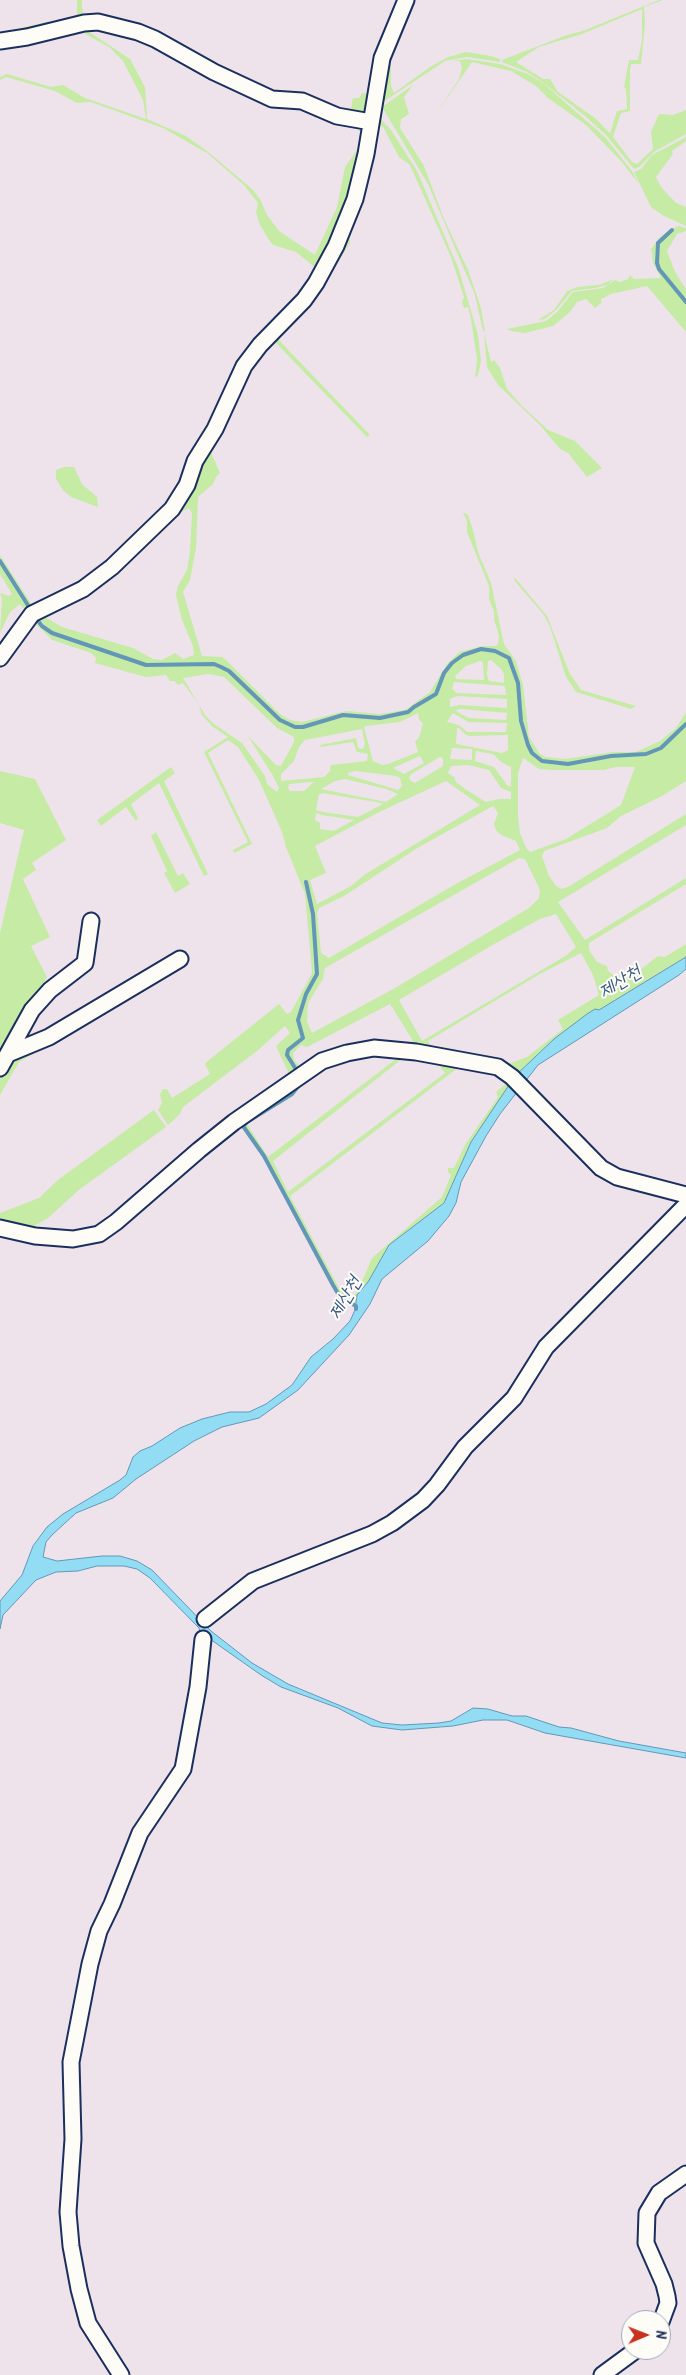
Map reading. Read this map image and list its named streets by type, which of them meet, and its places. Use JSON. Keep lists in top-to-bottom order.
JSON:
{
  "water": ["제산천"],
  "north": "right"
}
